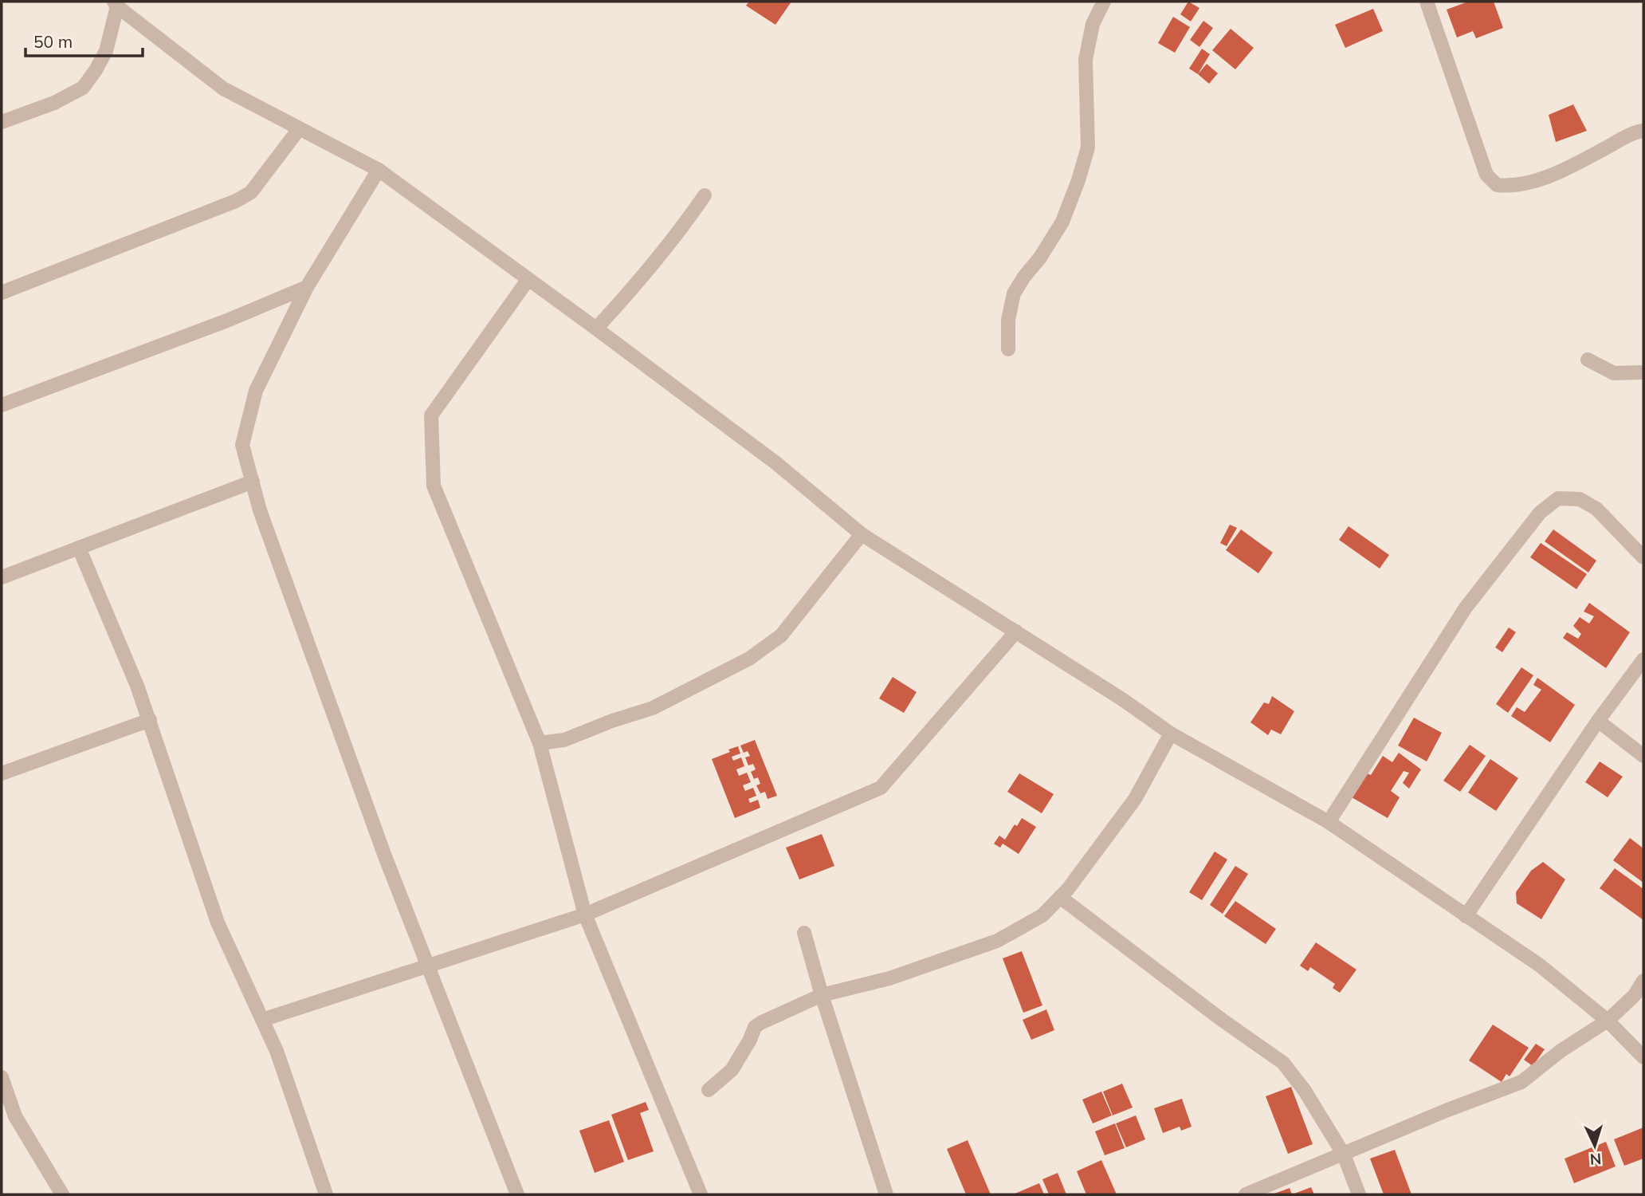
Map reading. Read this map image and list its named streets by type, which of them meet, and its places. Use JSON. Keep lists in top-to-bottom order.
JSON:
{
  "scale_bar": "50 m",
  "north": "bottom"
}
